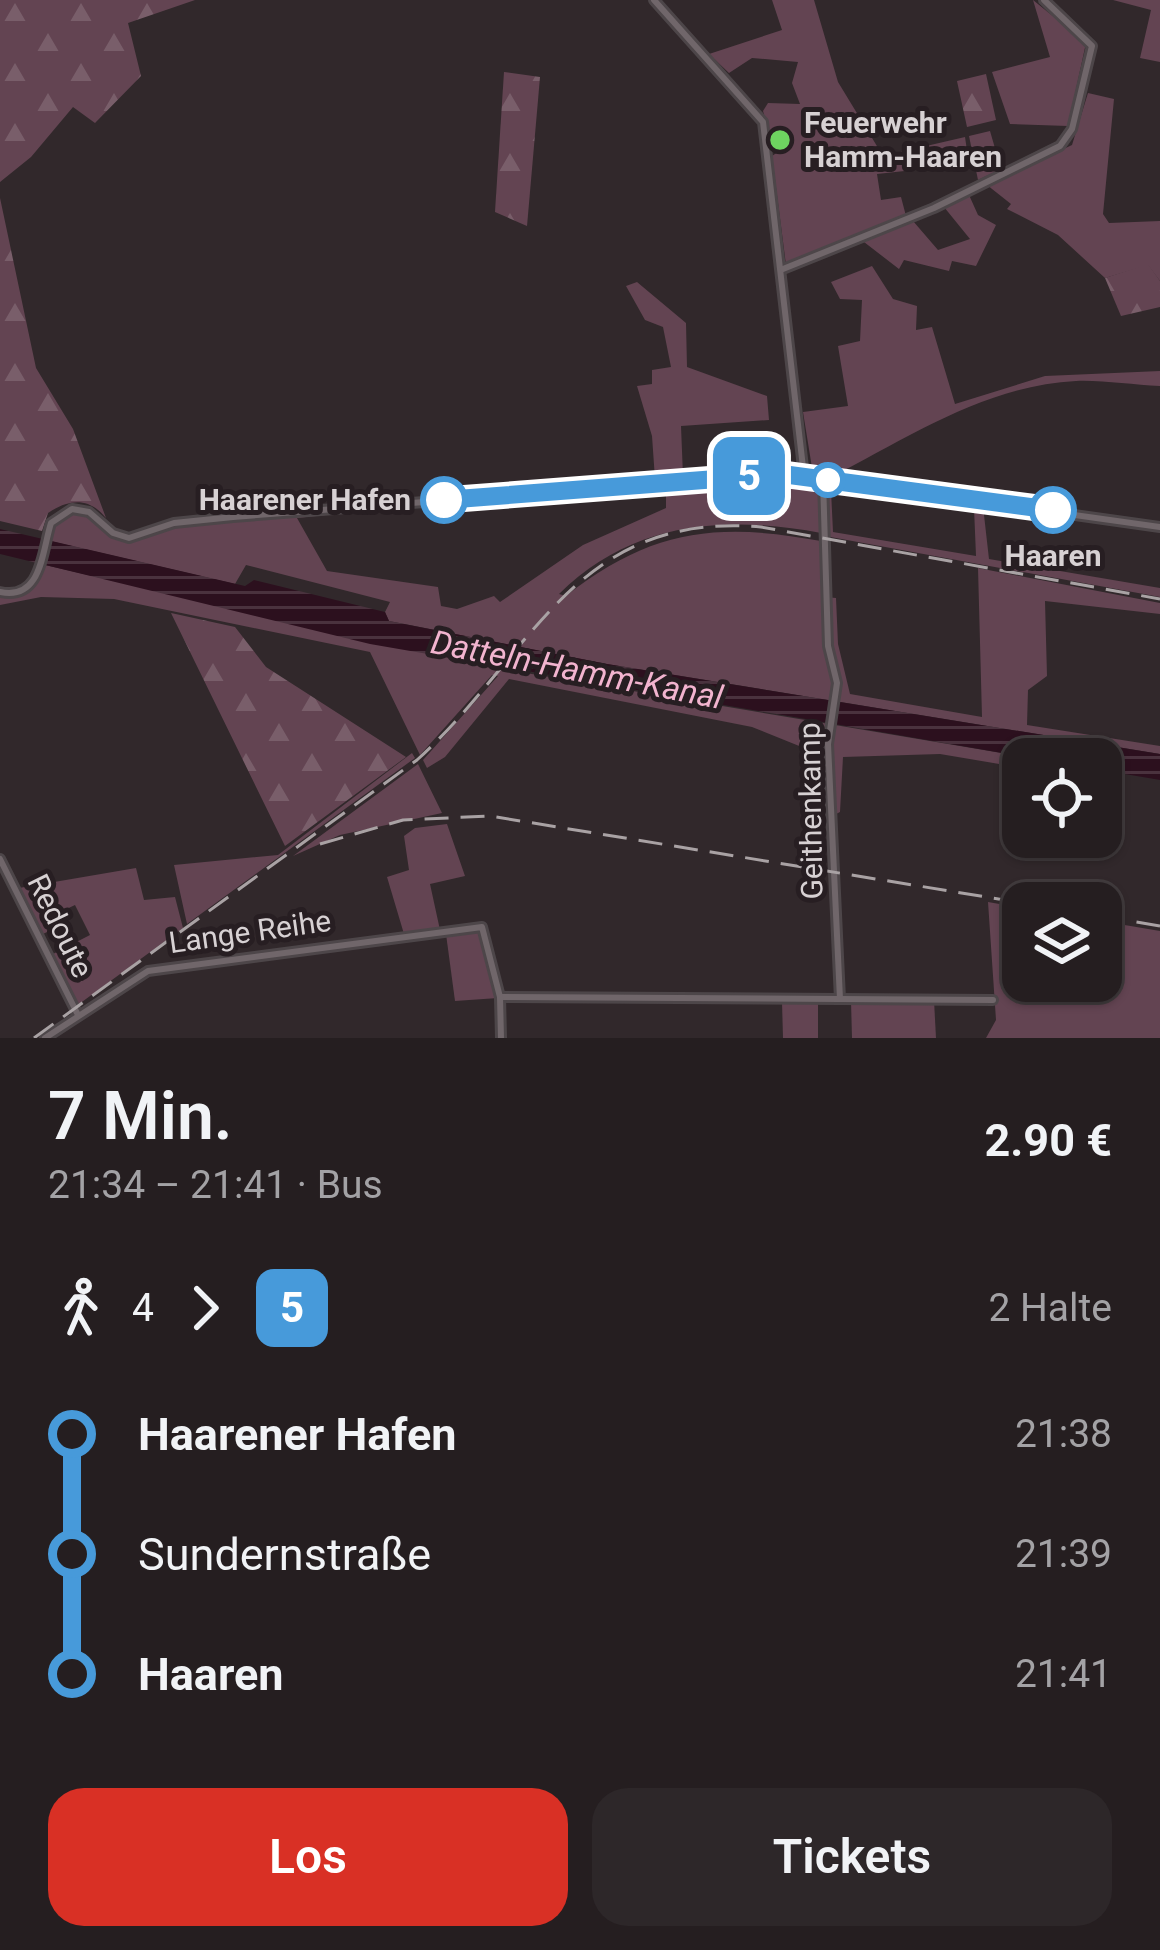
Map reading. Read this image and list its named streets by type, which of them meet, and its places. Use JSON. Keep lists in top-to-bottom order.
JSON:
{
  "streets": {
    "street": ["Geithenkamp", "Redoute", "Lange Reihe"]
  },
  "crossings": [
    ["Redoute", "Lange Reihe"]
  ],
  "water": ["Datteln-Hamm-Kanal"],
  "places": ["Feuerwehr Hamm-Haaren", "Haarener Hafen", "Haaren"],
  "lines": ["bus line 5"],
  "page": {
    "on_map": "5",
    "heading": ["7 Min.", "21:34 – 21:41 · Bus", "2.90 €"],
    "legs": ["4", "5", "2 Halte"],
    "list": [
      {
        "name": "Haarener Hafen",
        "value": "21:38"
      },
      {
        "name": "Sundernstraße",
        "value": "21:39"
      },
      {
        "name": "Haaren",
        "value": "21:41"
      }
    ],
    "buttons": ["Los", "Tickets"]
  }
}
